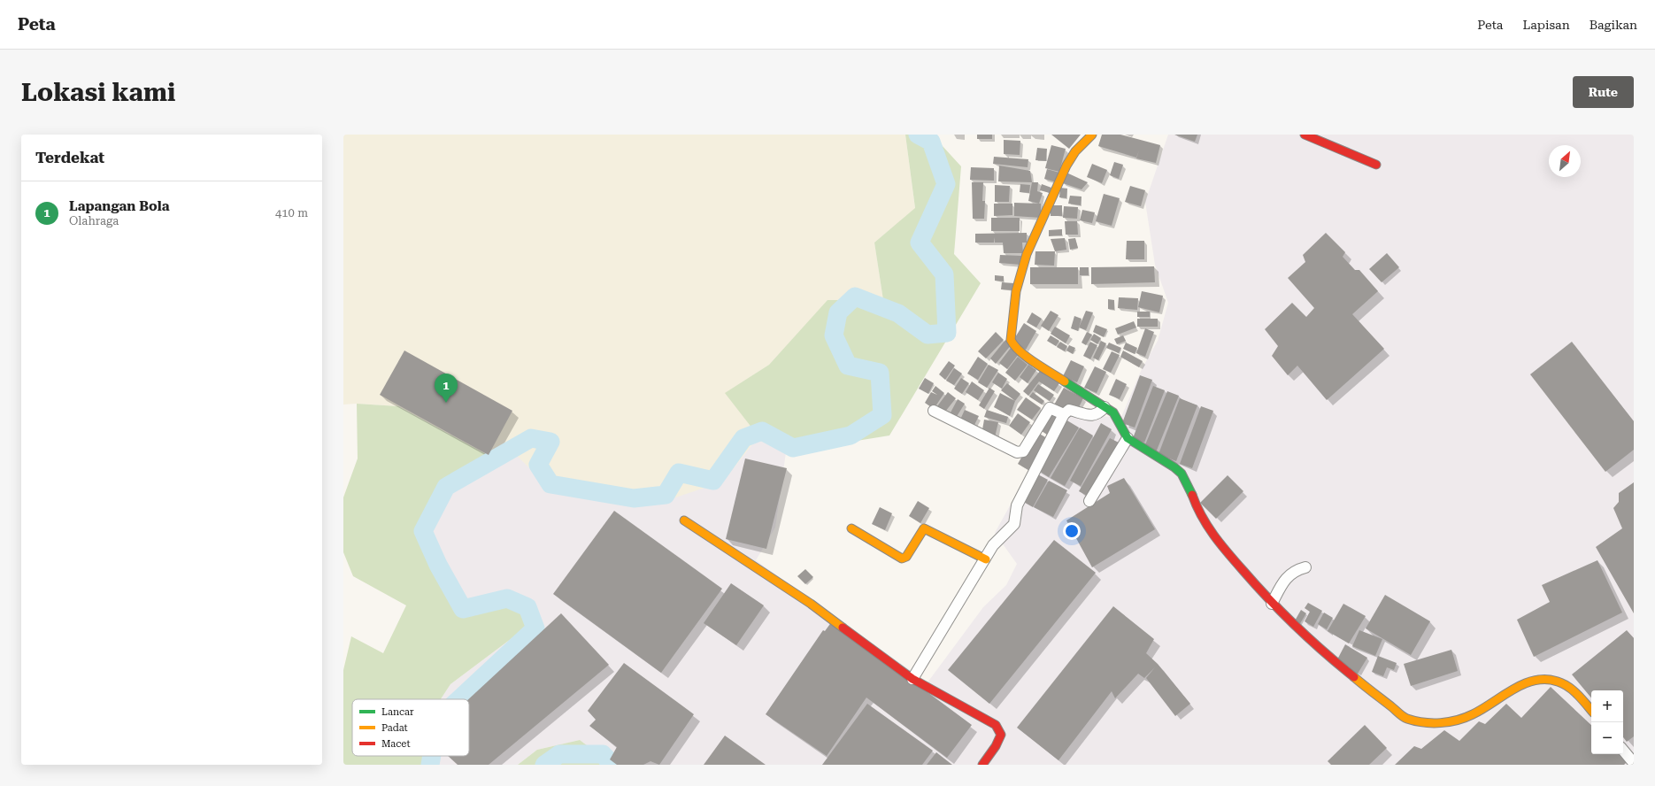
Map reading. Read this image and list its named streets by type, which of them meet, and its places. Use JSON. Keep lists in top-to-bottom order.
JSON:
{
  "legend": ["Lancar", "Padat", "Macet"],
  "north": "top right",
  "page": {
    "header": "Peta",
    "nav": ["Peta", "Lapisan", "Bagikan"],
    "buttons": "Rute",
    "title": "Lokasi kami",
    "heading": "Terdekat",
    "list": [
      {
        "mark": "1",
        "name": "Lapangan Bola",
        "note": "Olahraga",
        "value": "410 m"
      }
    ],
    "pins": "1",
    "map_buttons": ["+", "−"]
  }
}
